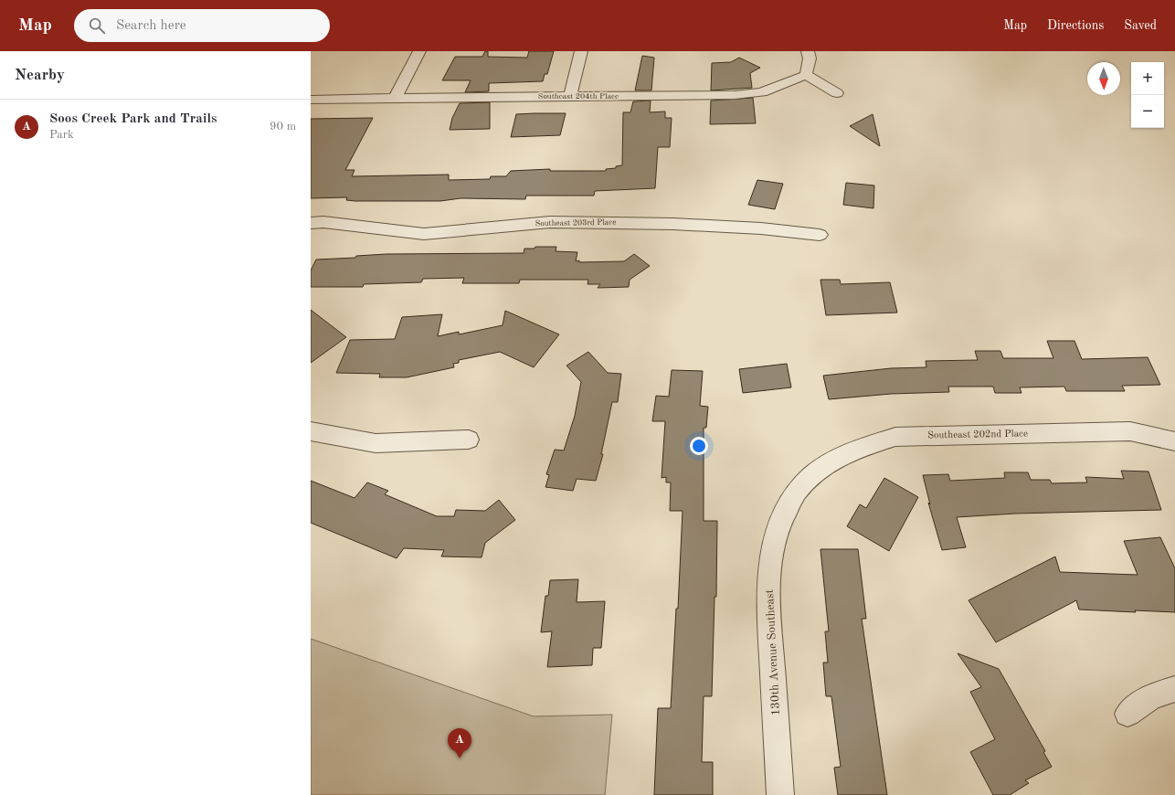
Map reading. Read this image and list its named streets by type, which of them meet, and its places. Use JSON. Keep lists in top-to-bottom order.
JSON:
{
  "streets": {
    "street": [
      "Southeast 204th Place",
      "Southeast 203rd Place",
      "Southeast 202nd Place",
      "130th Avenue Southeast"
    ]
  },
  "crossings": [
    ["Southeast 202nd Place", "130th Avenue Southeast"]
  ],
  "north": "bottom",
  "page": {
    "header": "Map",
    "search": "Search here",
    "nav": ["Map", "Directions", "Saved"],
    "heading": "Nearby",
    "map_buttons": ["+", "−"],
    "list": [
      {
        "mark": "A",
        "name": "Soos Creek Park and Trails",
        "note": "Park",
        "value": "90 m"
      }
    ],
    "pins": "A"
  }
}
